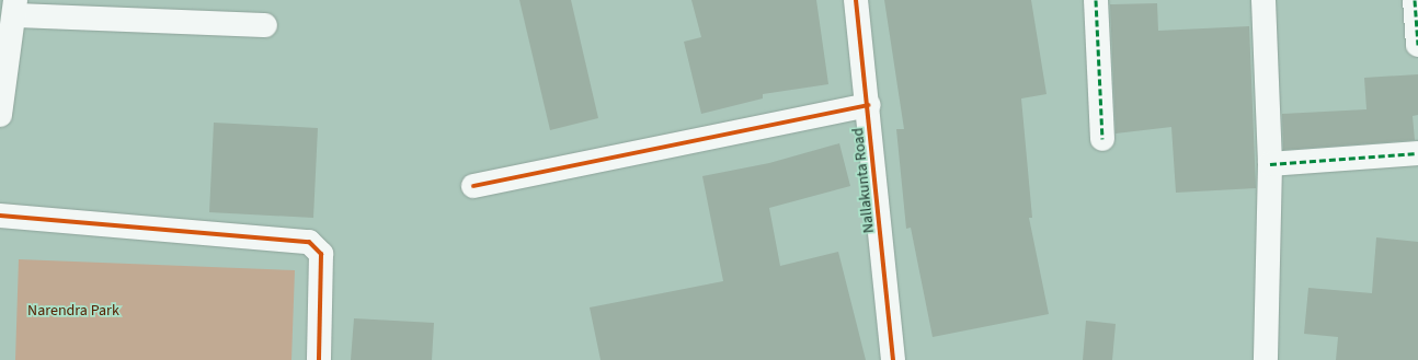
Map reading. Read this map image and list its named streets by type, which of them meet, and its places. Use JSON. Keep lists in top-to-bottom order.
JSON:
{
  "streets": {
    "street": ["Nallakunta Road"]
  },
  "parks": ["Narendra Park"]
}
